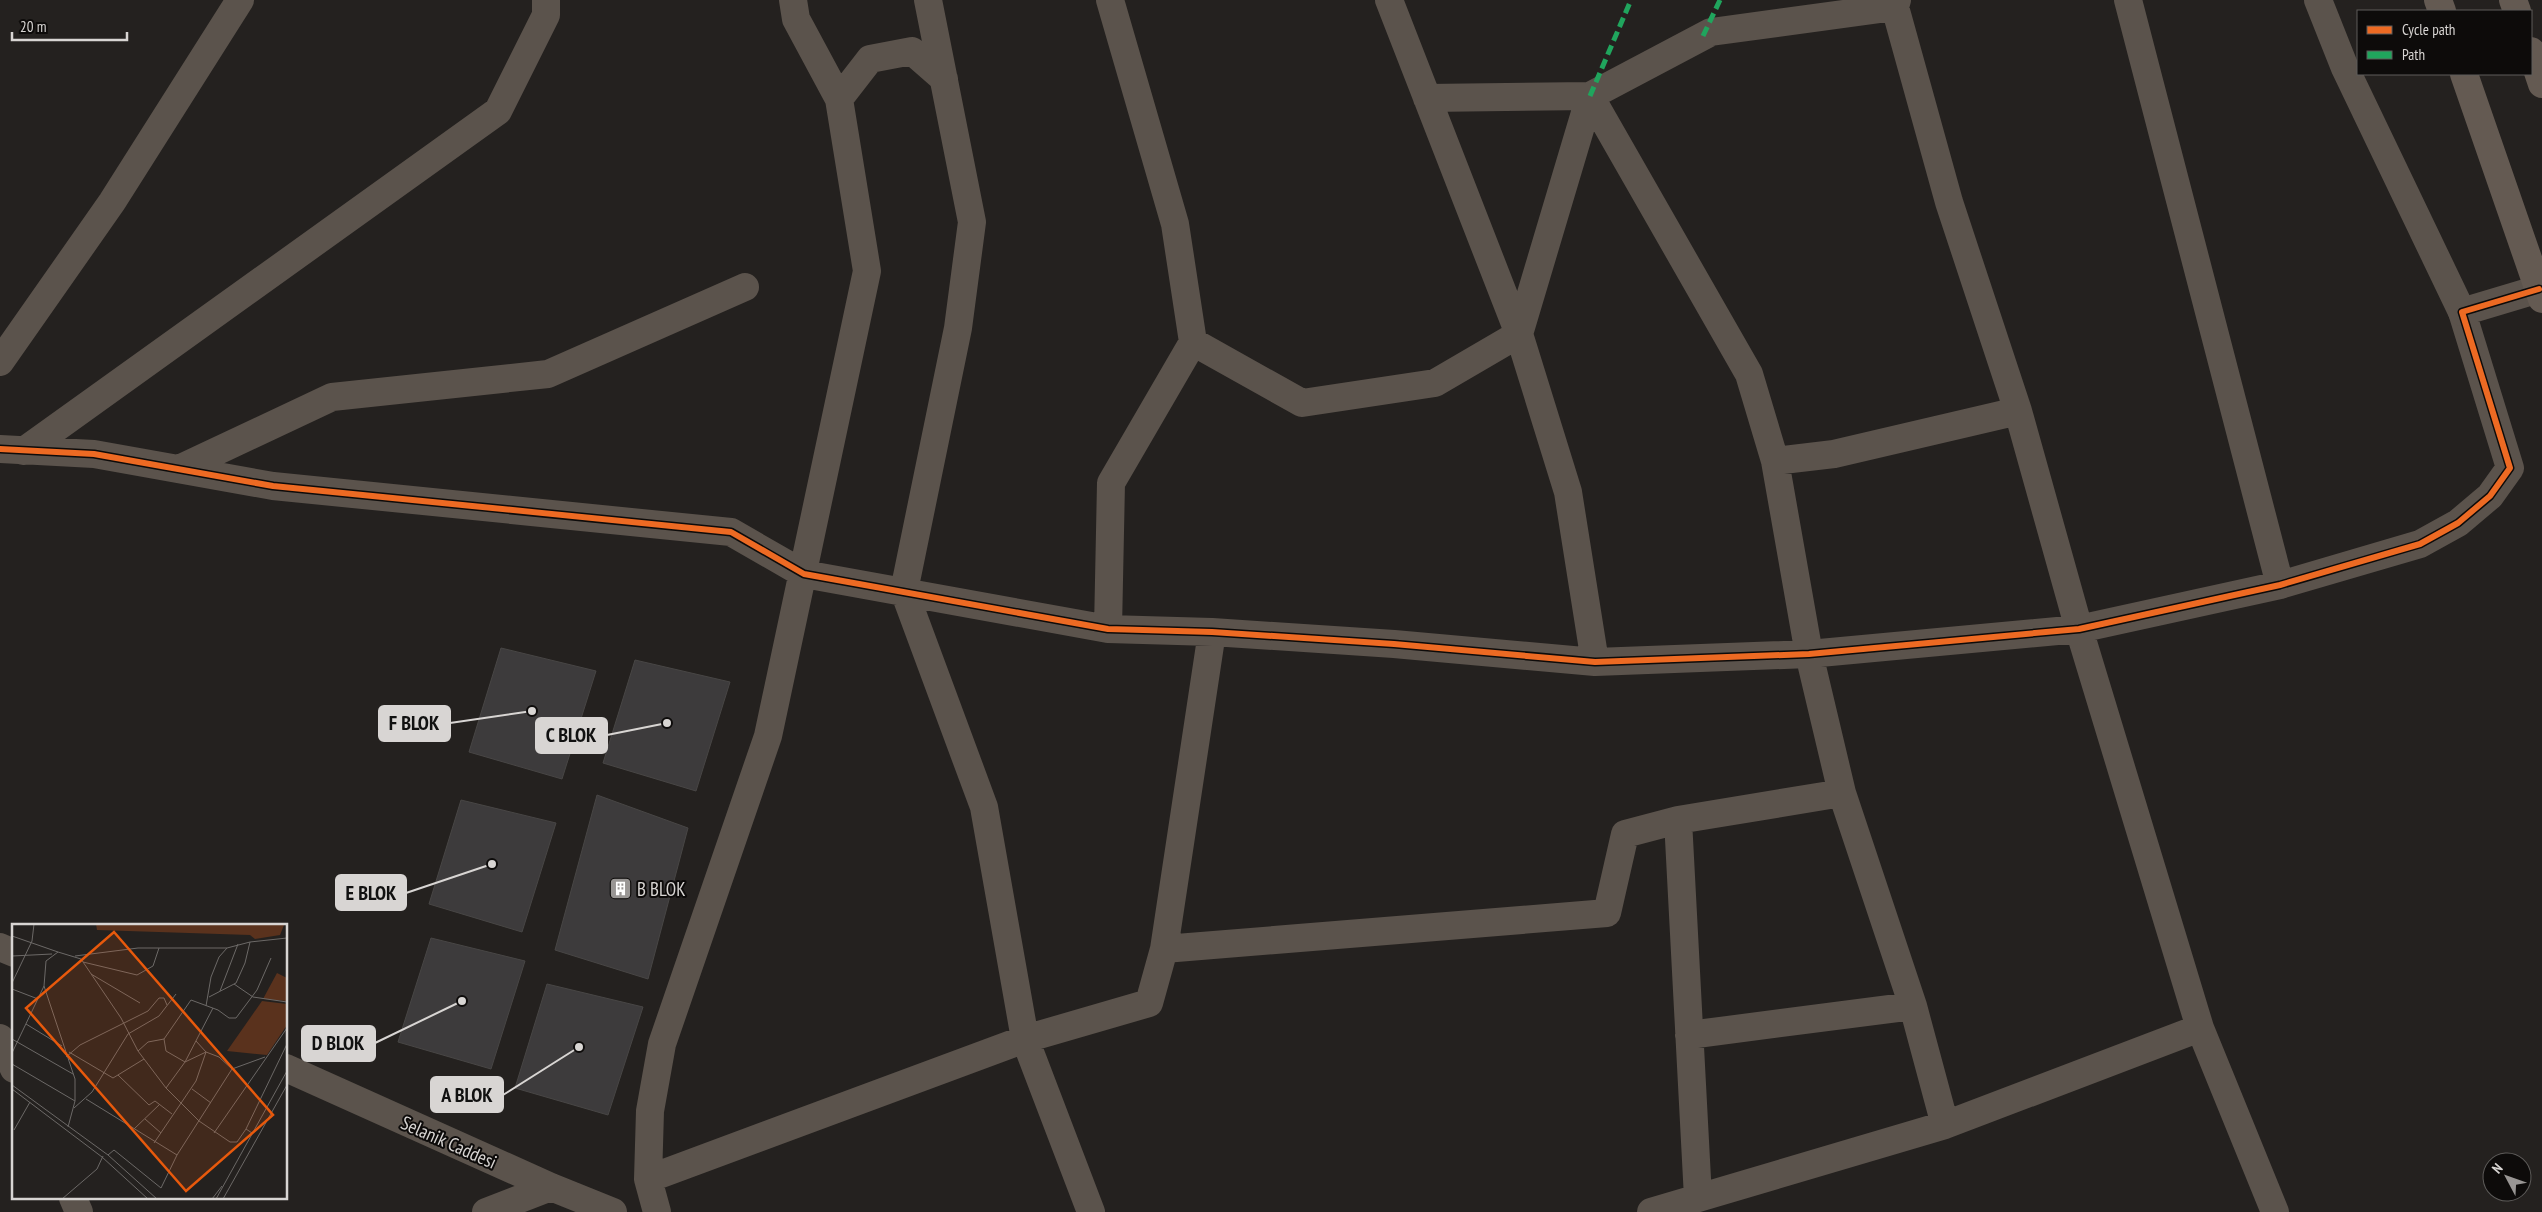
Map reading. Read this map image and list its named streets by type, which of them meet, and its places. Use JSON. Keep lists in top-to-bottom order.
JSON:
{
  "streets": {
    "street": ["Selanik Caddesi"]
  },
  "places": {
    "other": [
      "F BLOK",
      "C BLOK",
      "E BLOK",
      "D BLOK",
      "A BLOK"
    ],
    "building": ["B BLOK"]
  },
  "legend": ["Cycle path", "Path"],
  "scale_bar": "20 m",
  "north": "top left"
}
